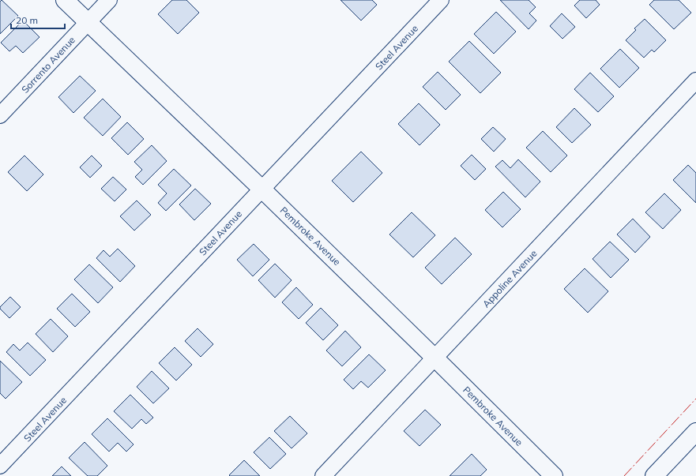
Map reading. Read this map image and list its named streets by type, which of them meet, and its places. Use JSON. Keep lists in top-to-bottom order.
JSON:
{
  "streets": {
    "street": [
      "Steel Avenue",
      "Sorrento Avenue",
      "Pembroke Avenue",
      "Appoline Avenue"
    ]
  },
  "crossings": [
    ["Steel Avenue", "Pembroke Avenue"],
    ["Sorrento Avenue", "Pembroke Avenue"],
    ["Pembroke Avenue", "Appoline Avenue"]
  ],
  "scale_bar": "20 m"
}
